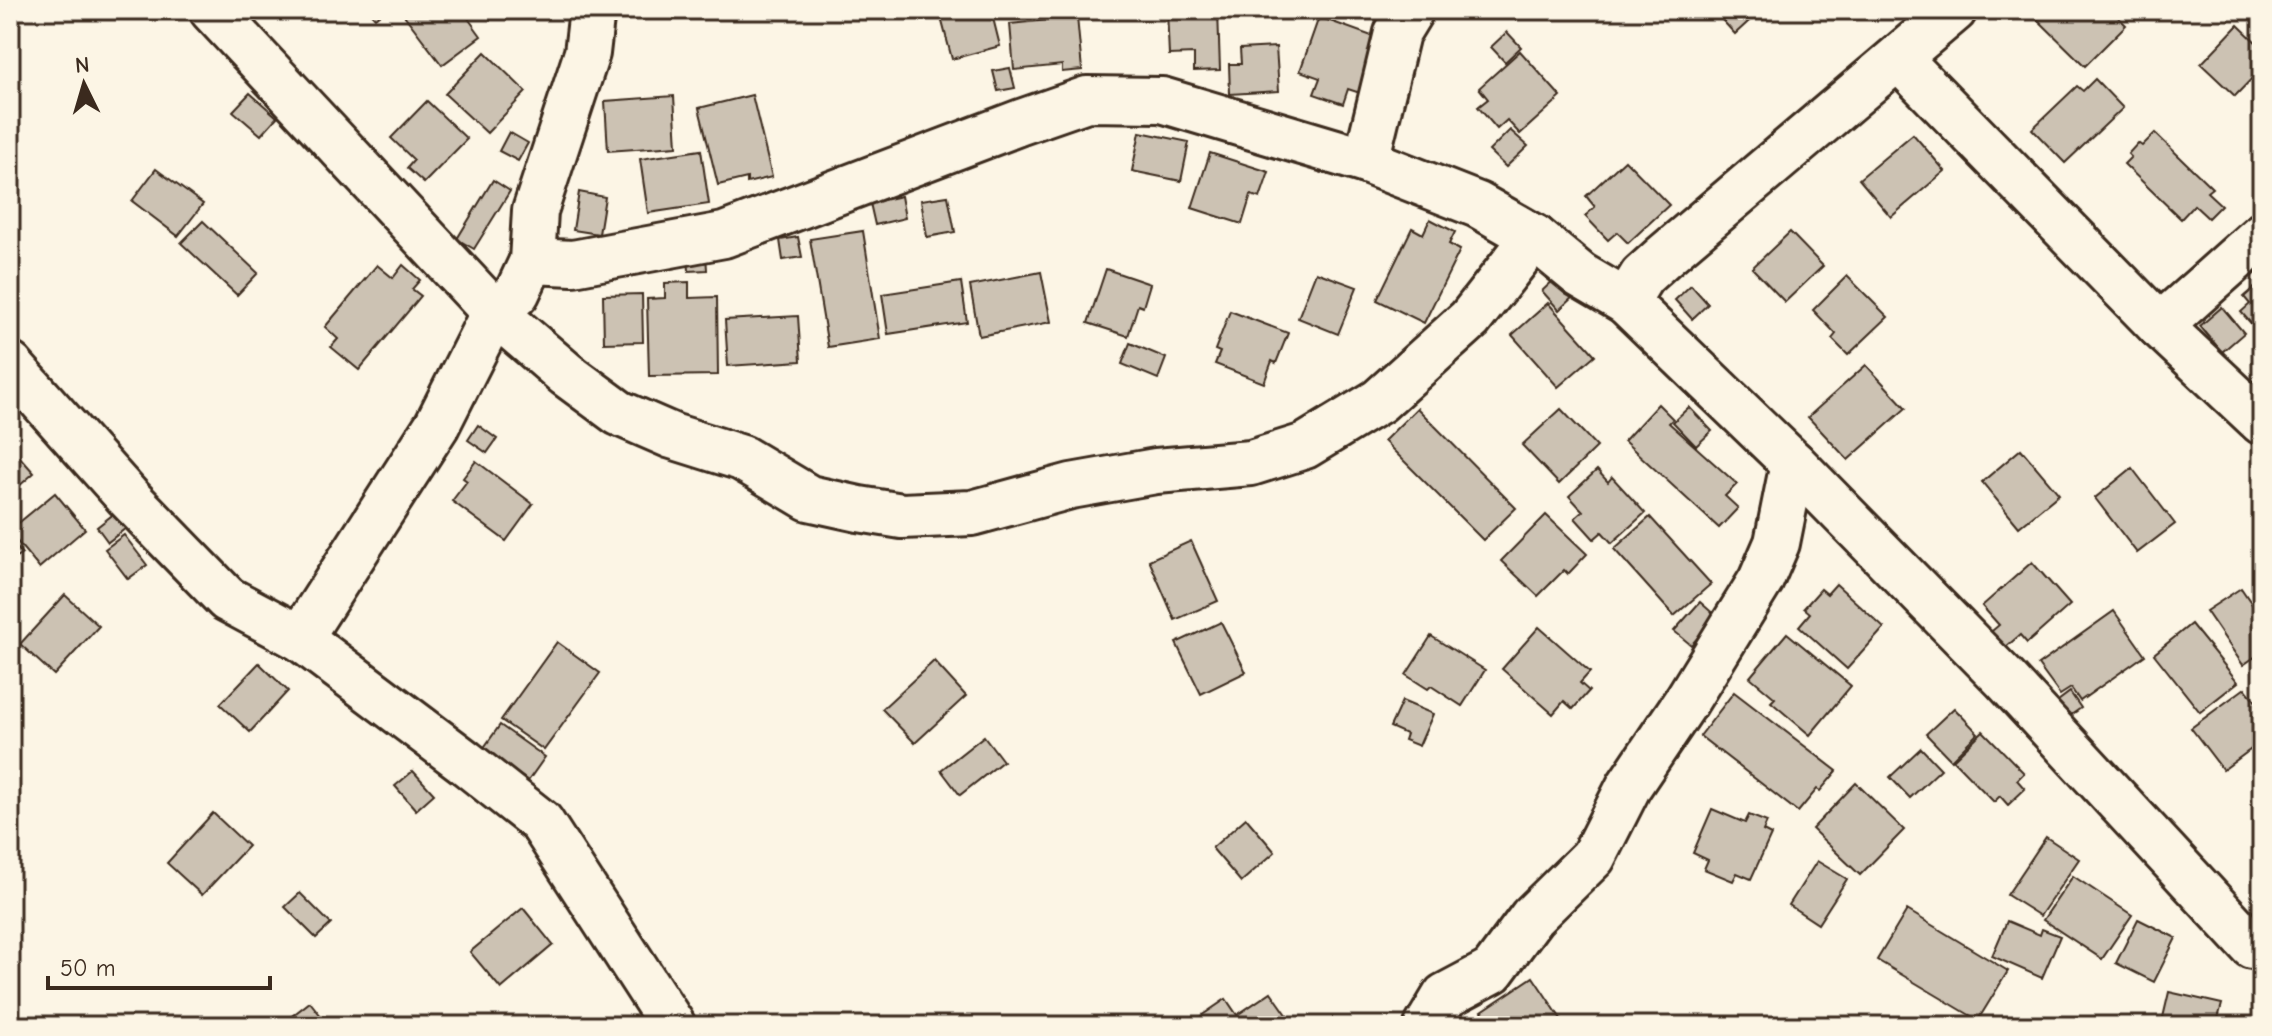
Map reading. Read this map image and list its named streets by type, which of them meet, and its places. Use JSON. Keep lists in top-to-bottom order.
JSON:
{
  "scale_bar": "50 m",
  "north": "top"
}
